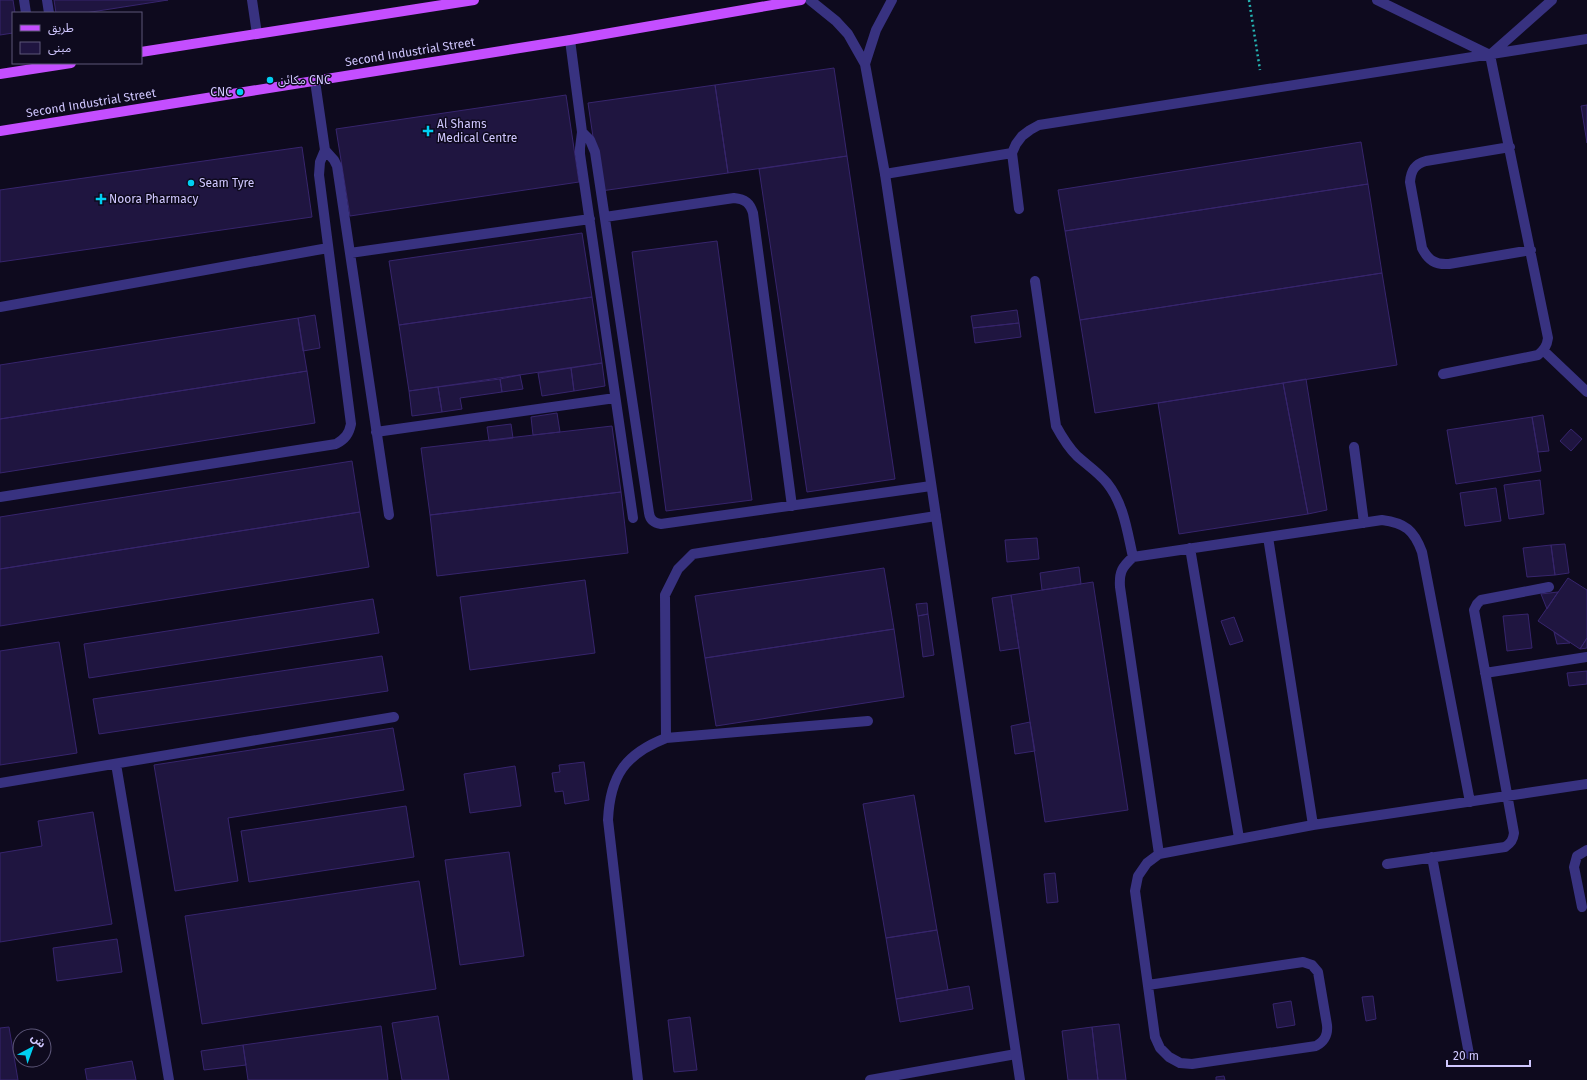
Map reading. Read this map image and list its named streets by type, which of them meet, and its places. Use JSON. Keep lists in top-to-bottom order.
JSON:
{
  "streets": {
    "main road": ["Second Industrial Street"]
  },
  "places": {
    "other": ["مكائن CNC", "CNC", "Seam Tyre"],
    "health": ["Al Shams Medical Centre", "Noora Pharmacy"]
  },
  "legend": ["طريق", "مبنى"],
  "scale_bar": "20 m",
  "north": "top right"
}
